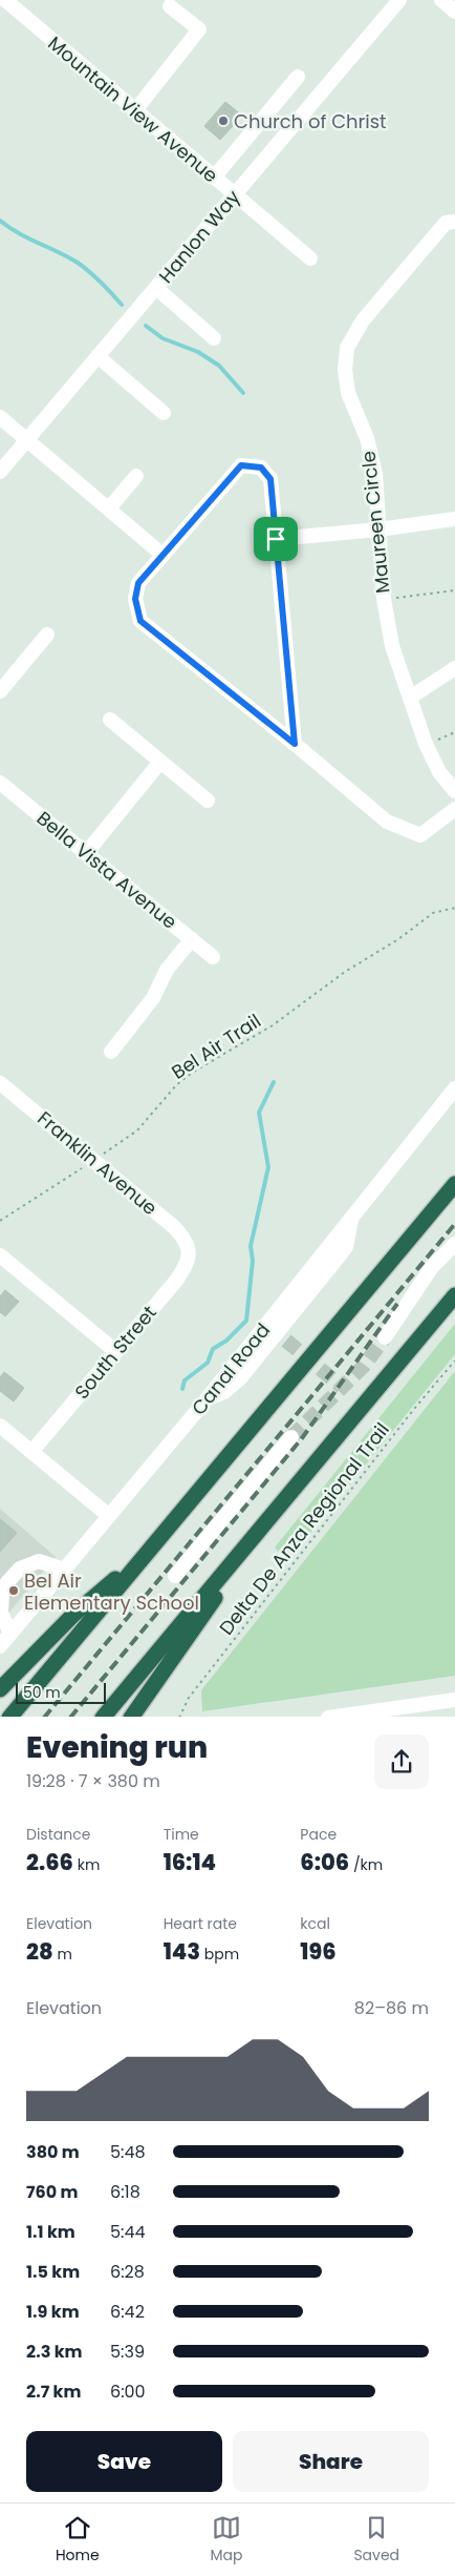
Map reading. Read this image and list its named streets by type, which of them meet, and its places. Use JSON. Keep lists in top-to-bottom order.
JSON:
{
  "streets": {
    "street": [
      "Mountain View Avenue",
      "Hanlon Way",
      "Maureen Circle",
      "Bella Vista Avenue",
      "Franklin Avenue",
      "South Street",
      "Canal Road"
    ],
    "path": ["Bel Air Trail", "Delta De Anza Regional Trail"]
  },
  "crossings": [
    ["Mountain View Avenue", "Hanlon Way"],
    ["Bel Air Trail", "Franklin Avenue"],
    ["Franklin Avenue", "South Street"]
  ],
  "places": ["Church of Christ", "Bel Air Elementary School"],
  "scale_bar": "50 m",
  "page": {
    "scale": "50 m",
    "heading": ["Evening run", "19:28 · 7 × 380 m"],
    "stats": [
      ["Distance", "2.66 km"],
      ["Time", "16:14"],
      ["Pace", "6:06 /km"],
      ["Elevation", "28 m"],
      ["Heart rate", "143 bpm"],
      ["kcal", "196"]
    ],
    "chart": ["Elevation", "82–86 m"],
    "list": [
      {
        "name": "380 m",
        "note": "5:48"
      },
      {
        "name": "760 m",
        "note": "6:18"
      },
      {
        "name": "1.1 km",
        "note": "5:44"
      },
      {
        "name": "1.5 km",
        "note": "6:28"
      },
      {
        "name": "1.9 km",
        "note": "6:42"
      },
      {
        "name": "2.3 km",
        "note": "5:39"
      },
      {
        "name": "2.7 km",
        "note": "6:00"
      }
    ],
    "buttons": ["Save", "Share"],
    "tabs": ["Home", "Map", "Saved"]
  }
}
